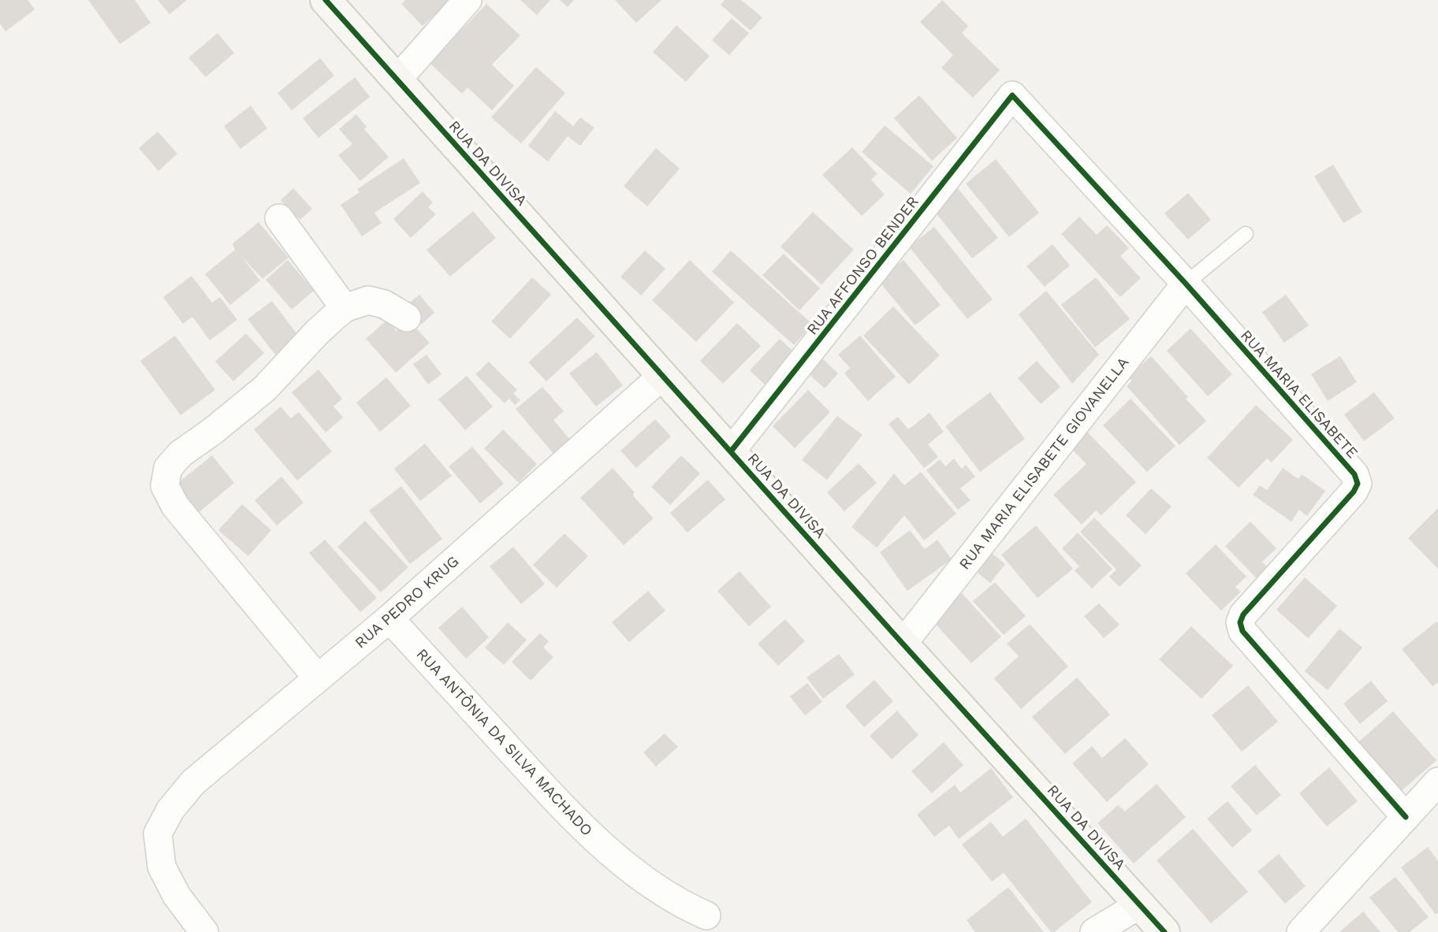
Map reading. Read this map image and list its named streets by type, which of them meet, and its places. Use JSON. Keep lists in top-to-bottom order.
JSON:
{
  "streets": {
    "street": [
      "RUA DA DIVISA",
      "RUA AFFONSO BENDER",
      "RUA MARIA ELISABETE",
      "RUA MARIA ELISABETE GIOVANELLA",
      "RUA PEDRO KRUG",
      "RUA ANTÔNIA DA SILVA MACHADO"
    ]
  },
  "crossings": [
    ["RUA DA DIVISA", "RUA AFFONSO BENDER"],
    ["RUA DA DIVISA", "RUA MARIA ELISABETE GIOVANELLA"],
    ["RUA DA DIVISA", "RUA PEDRO KRUG"],
    ["RUA AFFONSO BENDER", "RUA MARIA ELISABETE"],
    ["RUA MARIA ELISABETE", "RUA MARIA ELISABETE GIOVANELLA"],
    ["RUA PEDRO KRUG", "RUA ANTÔNIA DA SILVA MACHADO"]
  ]
}
